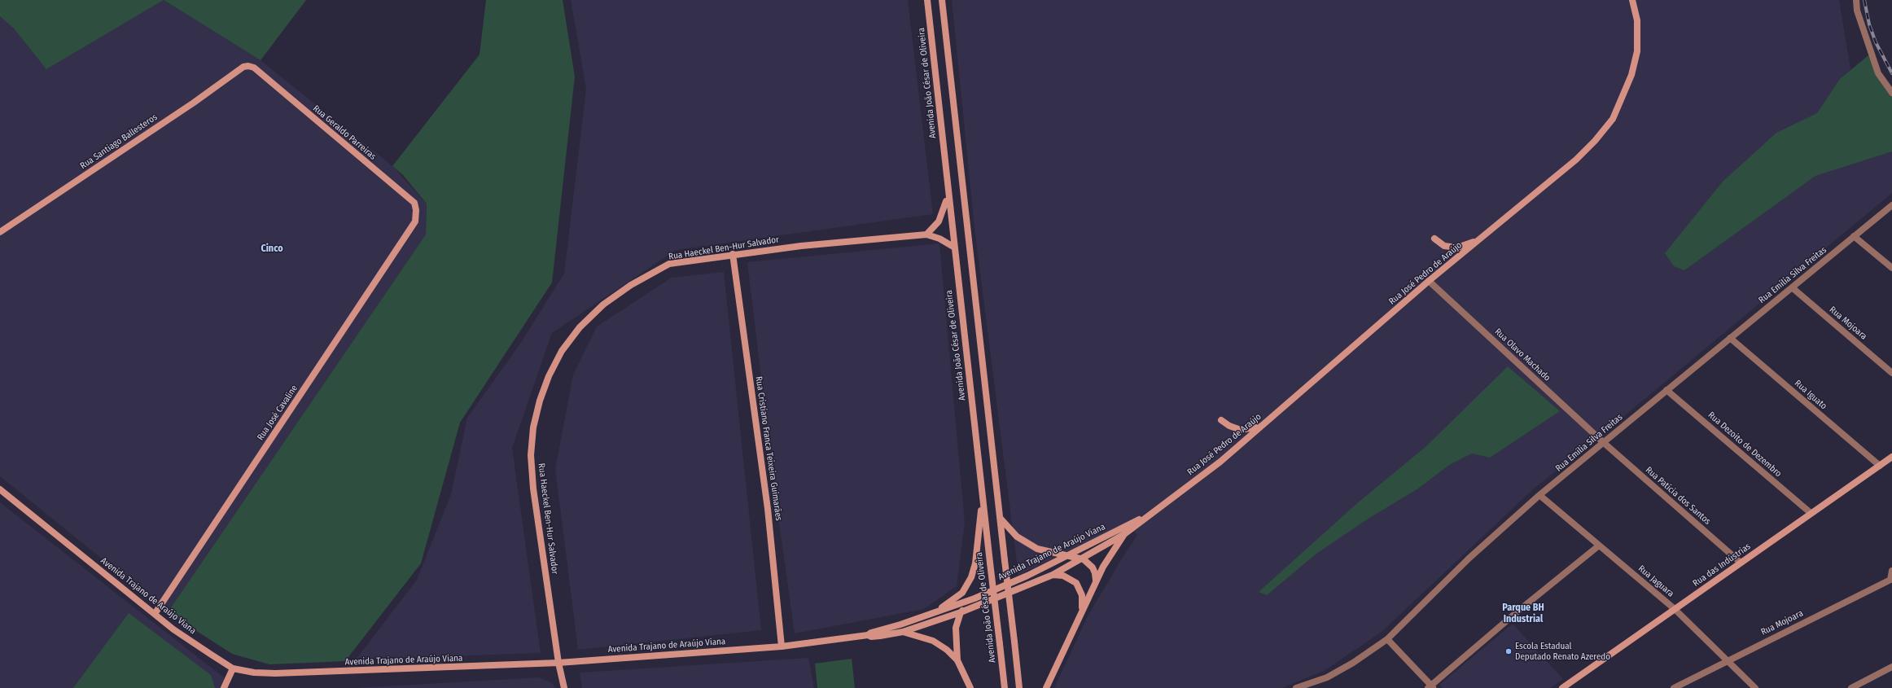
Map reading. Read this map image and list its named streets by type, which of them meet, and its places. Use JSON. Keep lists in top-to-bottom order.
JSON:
{
  "streets": {
    "street": [
      "Avenida João César de Oliveira",
      "Rua Geraldo Parreiras",
      "Rua Santiago Ballesteros",
      "Rua Haeckel Ben-Hur Salvador",
      "Rua José Pedro de Araújo",
      "Rua Emília Silva Freitas",
      "Rua Mojoara",
      "Rua Olavo Machado",
      "Rua Iguato",
      "Rua José Cavaline",
      "Rua Dezoito de Dezembro",
      "Rua Cristiano Franca Teixeira Guimarães",
      "Rua Patícia dos Santos",
      "Avenida Trajano de Araújo Viana",
      "Rua das Indústrias",
      "Rua Jaguara"
    ]
  },
  "crossings": [
    ["Avenida João César de Oliveira", "Rua Haeckel Ben-Hur Salvador"],
    ["Rua Geraldo Parreiras", "Rua Santiago Ballesteros"],
    ["Rua Geraldo Parreiras", "Rua José Cavaline"],
    ["Rua Haeckel Ben-Hur Salvador", "Rua Cristiano Franca Teixeira Guimarães"],
    ["Rua Haeckel Ben-Hur Salvador", "Avenida Trajano de Araújo Viana"],
    ["Rua José Pedro de Araújo", "Rua Olavo Machado"],
    ["Rua José Pedro de Araújo", "Avenida Trajano de Araújo Viana"],
    ["Rua Emília Silva Freitas", "Rua Mojoara"],
    ["Rua Emília Silva Freitas", "Rua Olavo Machado"],
    ["Rua Emília Silva Freitas", "Rua Iguato"],
    ["Rua Emília Silva Freitas", "Rua Dezoito de Dezembro"],
    ["Rua Emília Silva Freitas", "Rua Patícia dos Santos"],
    ["Rua Emília Silva Freitas", "Rua Jaguara"],
    ["Rua Mojoara", "Rua Jaguara"],
    ["Rua Olavo Machado", "Rua Patícia dos Santos"],
    ["Rua Iguato", "Rua das Indústrias"],
    ["Rua José Cavaline", "Avenida Trajano de Araújo Viana"],
    ["Rua Dezoito de Dezembro", "Rua das Indústrias"],
    ["Rua Cristiano Franca Teixeira Guimarães", "Avenida Trajano de Araújo Viana"],
    ["Rua Patícia dos Santos", "Rua das Indústrias"],
    ["Rua das Indústrias", "Rua Jaguara"]
  ],
  "districts": ["Cinco", "Parque BH Industrial"],
  "places": ["Escola Estadual Deputado Renato Azeredo"]
}
